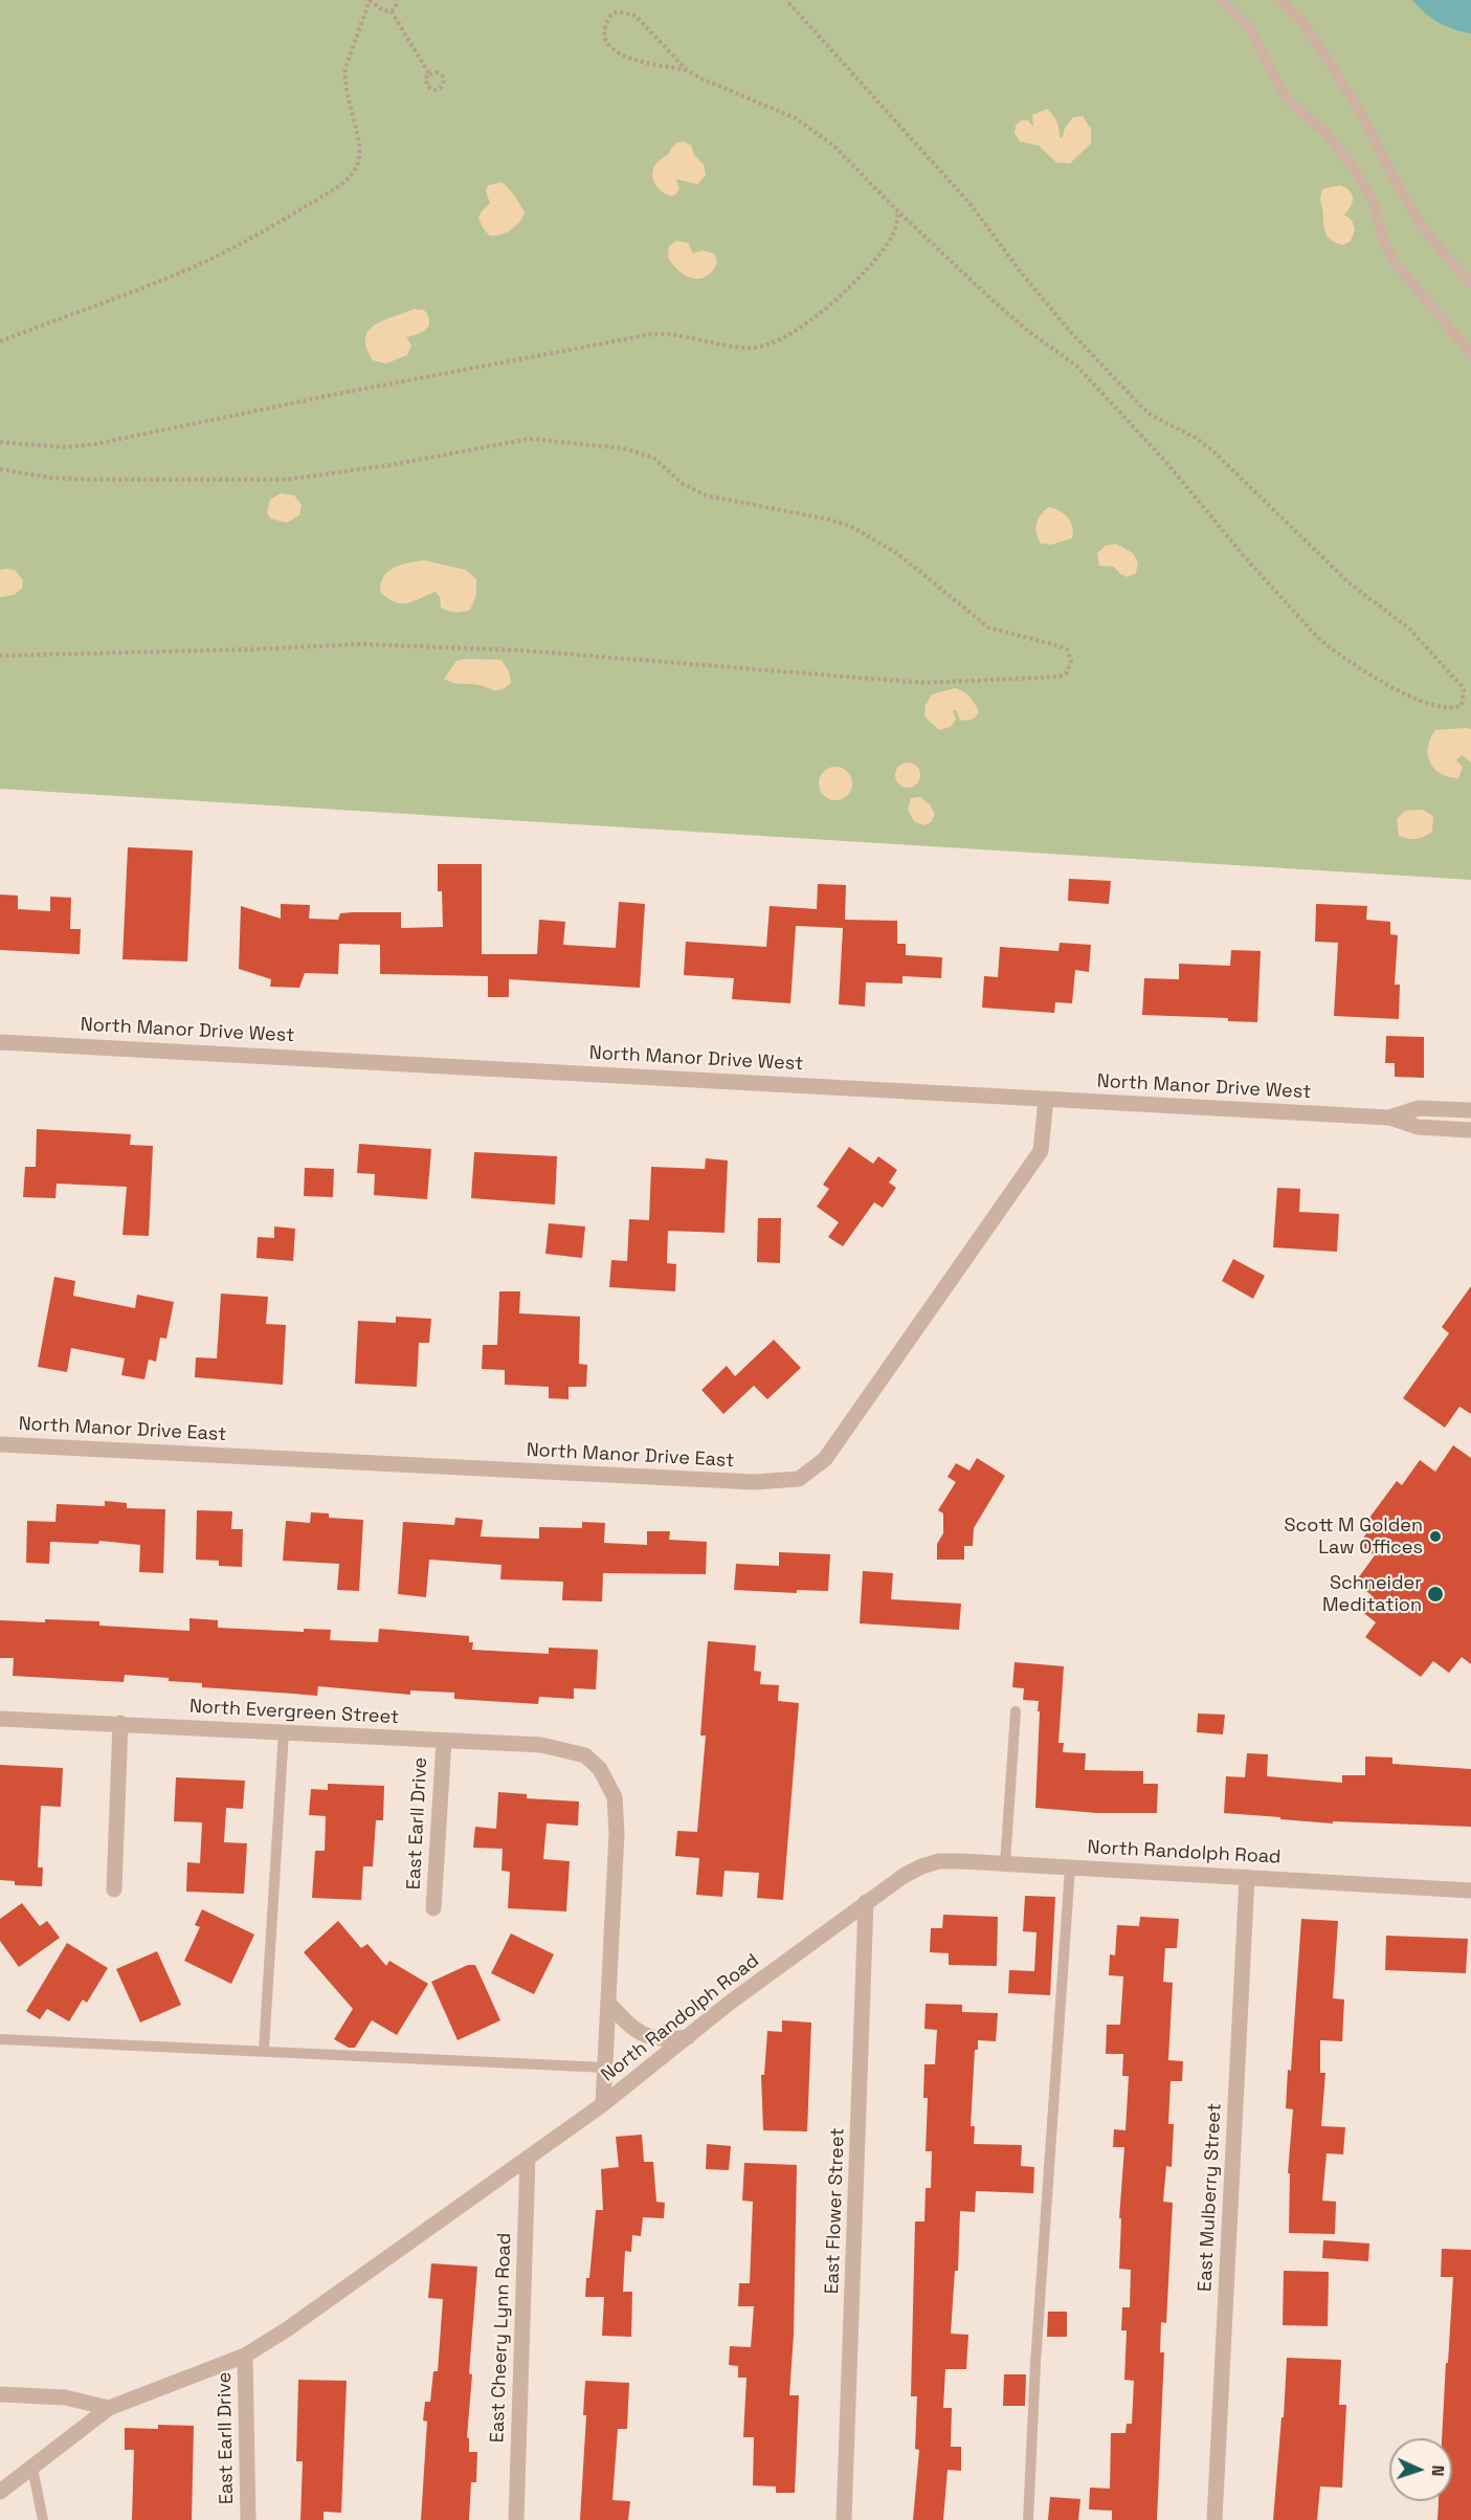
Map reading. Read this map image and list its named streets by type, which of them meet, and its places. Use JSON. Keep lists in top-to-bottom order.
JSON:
{
  "streets": {
    "street": [
      "North Manor Drive West",
      "North Manor Drive East",
      "North Evergreen Street",
      "East Earll Drive",
      "North Randolph Road",
      "East Mulberry Street",
      "East Flower Street",
      "East Cheery Lynn Road"
    ]
  },
  "crossings": [
    ["North Manor Drive West", "North Manor Drive East"],
    ["North Evergreen Street", "East Earll Drive"],
    ["East Earll Drive", "North Randolph Road"],
    ["North Randolph Road", "East Mulberry Street"],
    ["North Randolph Road", "East Flower Street"],
    ["North Randolph Road", "East Cheery Lynn Road"]
  ],
  "places": ["Scott M Golden Law Offices", "Schneider Meditation"],
  "north": "right"
}
